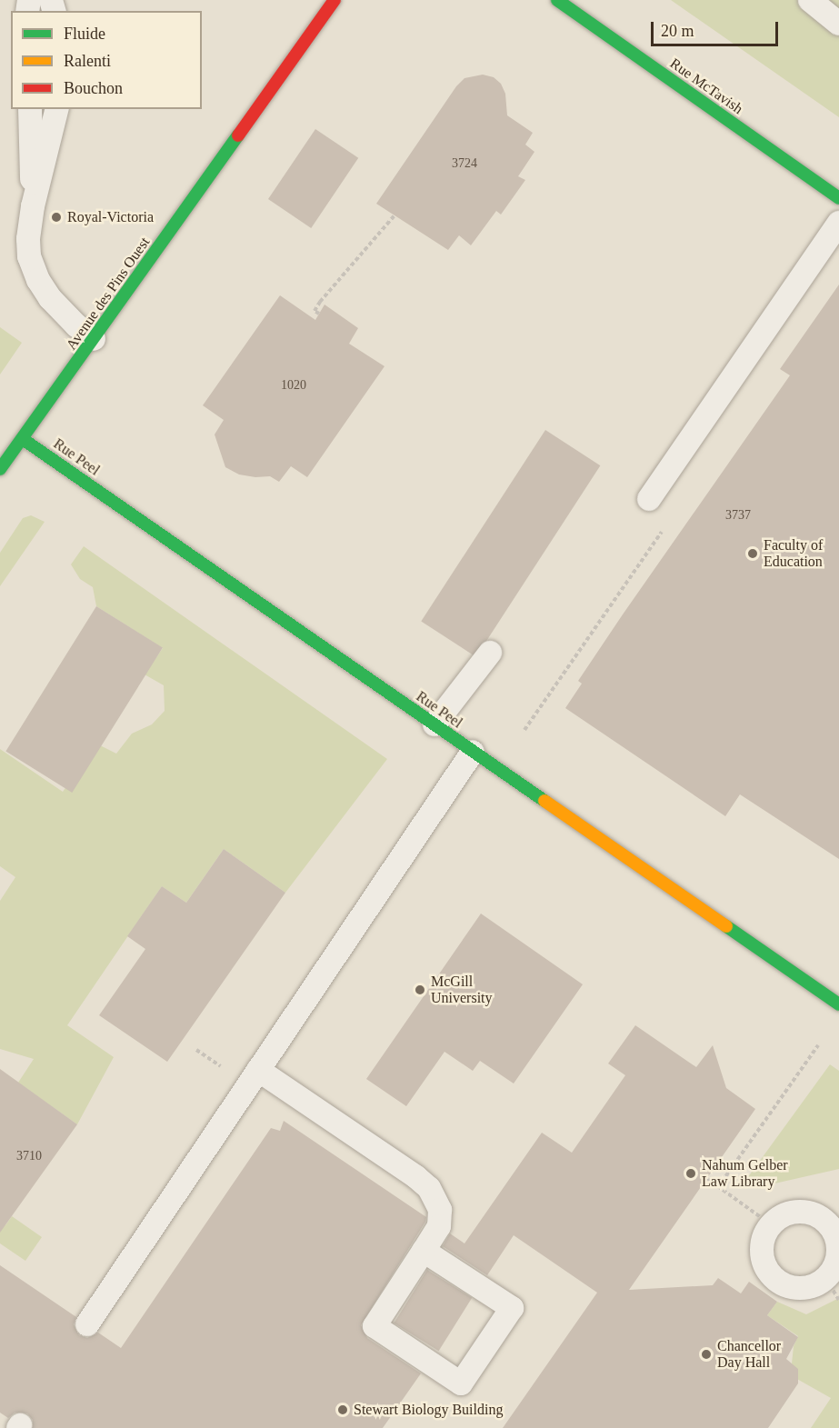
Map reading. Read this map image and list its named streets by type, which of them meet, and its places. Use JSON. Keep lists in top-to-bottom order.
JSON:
{
  "streets": {
    "street": ["Rue McTavish", "Avenue des Pins Ouest", "Rue Peel"]
  },
  "crossings": [
    ["Avenue des Pins Ouest", "Rue Peel"]
  ],
  "places": [
    "Royal-Victoria",
    "Faculty of Education",
    "McGill University",
    "Nahum Gelber Law Library",
    "Chancellor Day Hall",
    "Stewart Biology Building"
  ],
  "house_numbers": [
    "3724",
    "1020",
    "3737",
    "3710"
  ],
  "legend": ["Fluide", "Ralenti", "Bouchon"],
  "scale_bar": "20 m"
}
